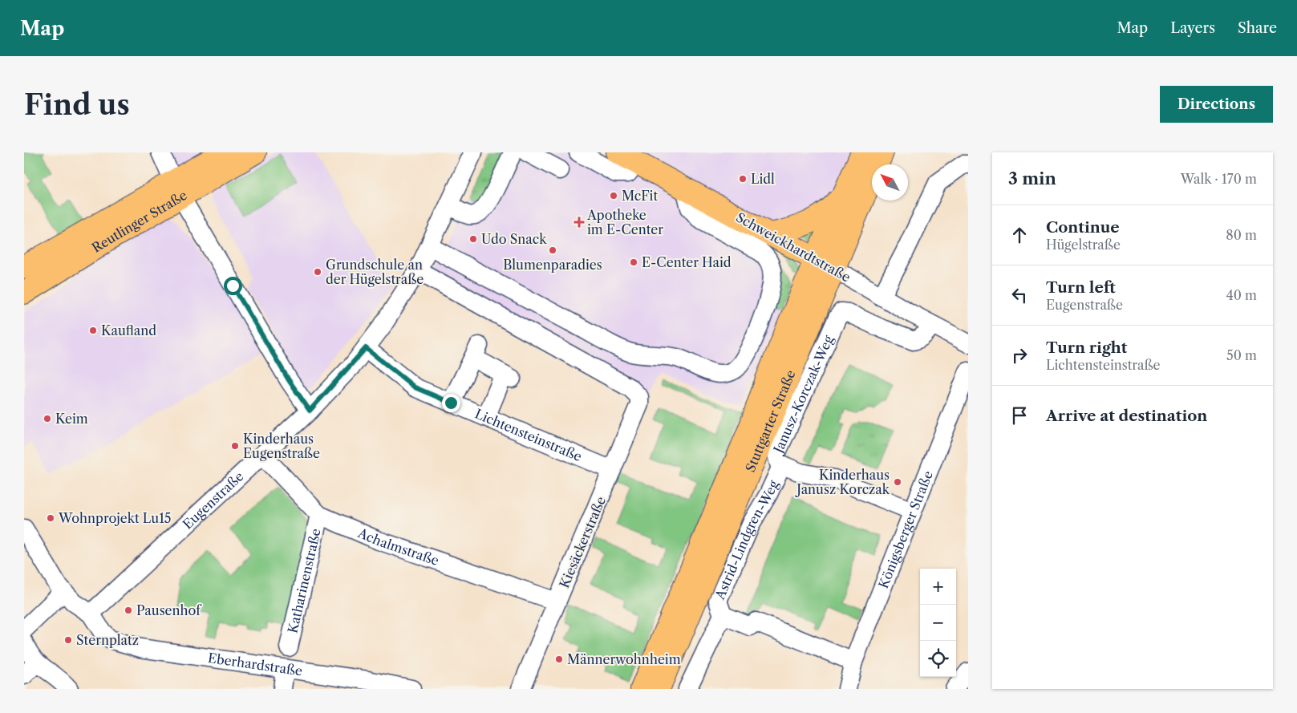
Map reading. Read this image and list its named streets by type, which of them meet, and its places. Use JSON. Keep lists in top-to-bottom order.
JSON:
{
  "streets": {
    "main road": ["Reutlinger Straße", "Schweickhardtstraße", "Stuttgarter Straße"],
    "street": [
      "Janusz-Korczak-Weg",
      "Lichtensteinstraße",
      "Eugenstraße",
      "Königsberger Straße",
      "Astrid-Lindgren-Weg",
      "Kiesäckerstraße",
      "Achalmstraße",
      "Katharinenstraße",
      "Eberhardstraße"
    ]
  },
  "crossings": [
    ["Schweickhardtstraße", "Janusz-Korczak-Weg"],
    ["Schweickhardtstraße", "Stuttgarter Straße"],
    ["Janusz-Korczak-Weg", "Königsberger Straße"],
    ["Janusz-Korczak-Weg", "Astrid-Lindgren-Weg"],
    ["Lichtensteinstraße", "Eugenstraße"],
    ["Lichtensteinstraße", "Kiesäckerstraße"],
    ["Eugenstraße", "Kiesäckerstraße"],
    ["Eugenstraße", "Achalmstraße"],
    ["Eugenstraße", "Eberhardstraße"],
    ["Königsberger Straße", "Astrid-Lindgren-Weg"],
    ["Kiesäckerstraße", "Achalmstraße"],
    ["Achalmstraße", "Katharinenstraße"]
  ],
  "places": {
    "other": [
      "Lidl",
      "McFit",
      "Udo Snack",
      "Blumenparadies",
      "E-Center Haid",
      "Grundschule an der Hügelstraße",
      "Kaufland",
      "Keim",
      "Kinderhaus Eugenstraße",
      "Kinderhaus Janusz Korczak",
      "Wohnprojekt Lu15",
      "Pausenhof",
      "Sternplatz",
      "Männerwohnheim"
    ],
    "health": ["Apotheke im E-Center"]
  },
  "north": "top left",
  "page": {
    "header": "Map",
    "nav": ["Map", "Layers", "Share"],
    "buttons": "Directions",
    "title": "Find us",
    "heading": ["3 min", "Walk · 170 m"],
    "list": [
      ["Continue", "Hügelstraße", "80 m"],
      ["Turn left", "Eugenstraße", "40 m"],
      ["Turn right", "Lichtensteinstraße", "50 m"],
      "Arrive at destination"
    ],
    "map_buttons": ["+", "−"]
  }
}
